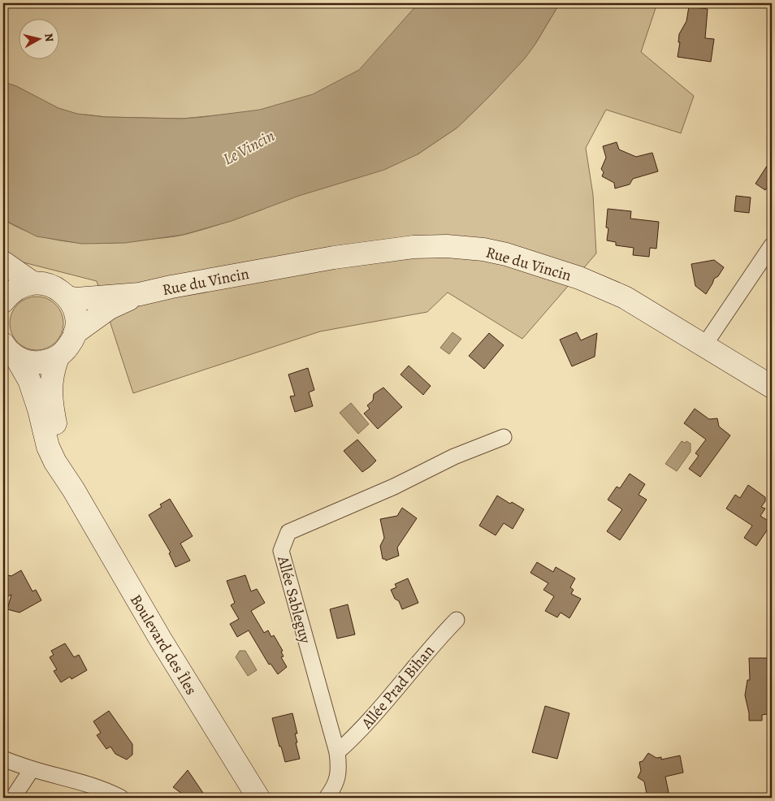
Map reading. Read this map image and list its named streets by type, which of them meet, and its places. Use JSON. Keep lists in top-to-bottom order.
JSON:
{
  "streets": {
    "main road": ["Rue du Vincin", "Boulevard des Îles"],
    "street": ["Allée Sableguy", "Allée Prad Bihan"]
  },
  "crossings": [
    ["Allée Sableguy", "Allée Prad Bihan"]
  ],
  "water": ["Le Vincin"],
  "north": "right"
}
